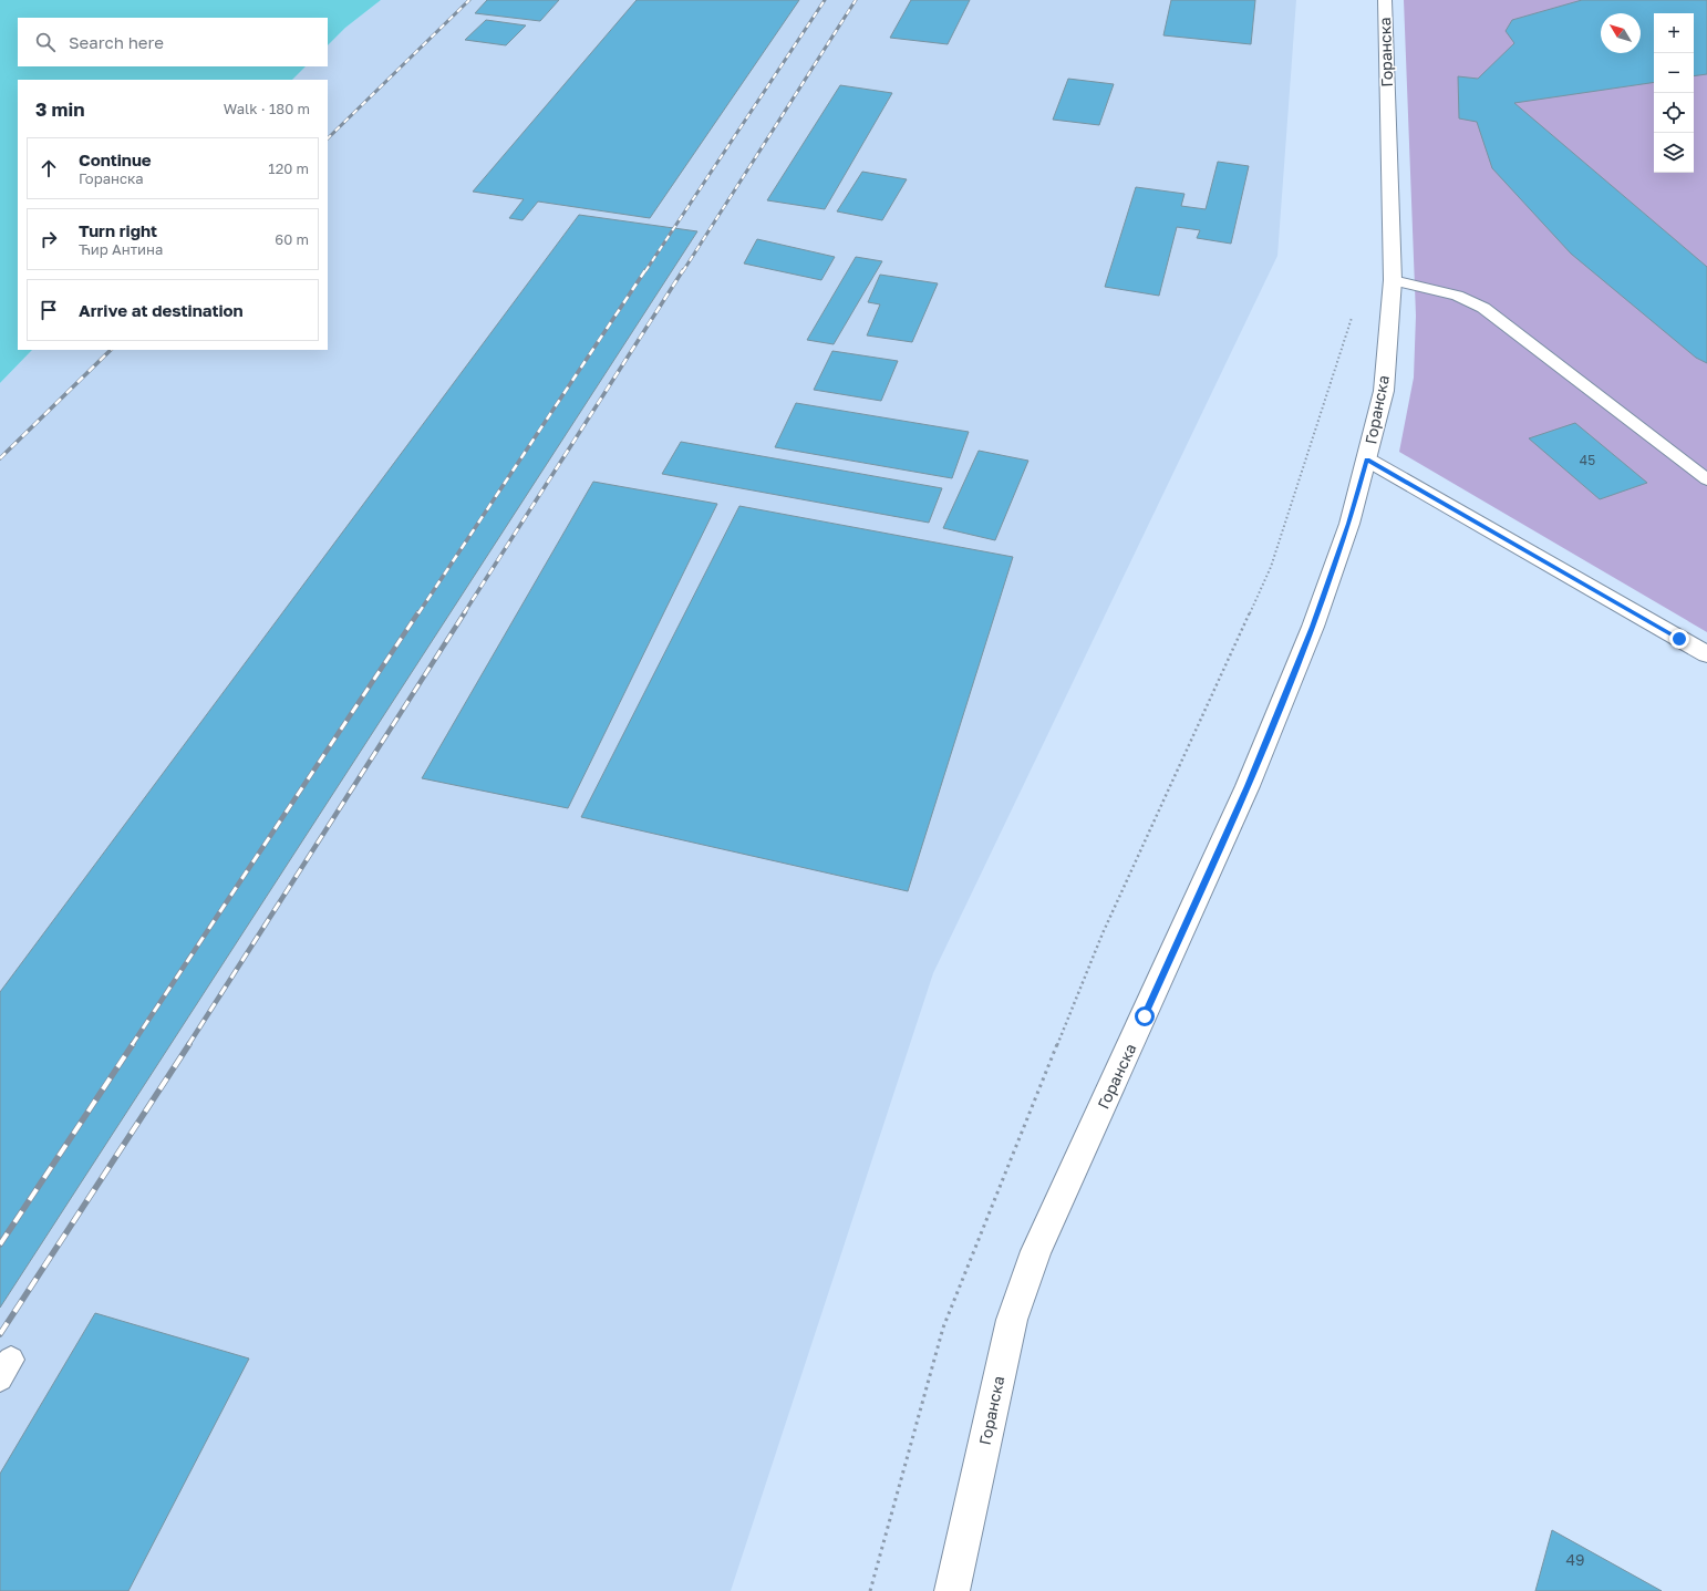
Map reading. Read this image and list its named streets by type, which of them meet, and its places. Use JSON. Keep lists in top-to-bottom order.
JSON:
{
  "streets": {
    "main road": ["Горанска"]
  },
  "house_numbers": ["45", "49"],
  "north": "top left",
  "page": {
    "map_buttons": ["+", "−"],
    "search": "Search here",
    "heading": ["3 min", "Walk · 180 m"],
    "list": [
      ["Continue", "Горанска", "120 m"],
      ["Turn right", "Ћир Антина", "60 m"],
      "Arrive at destination"
    ]
  }
}
